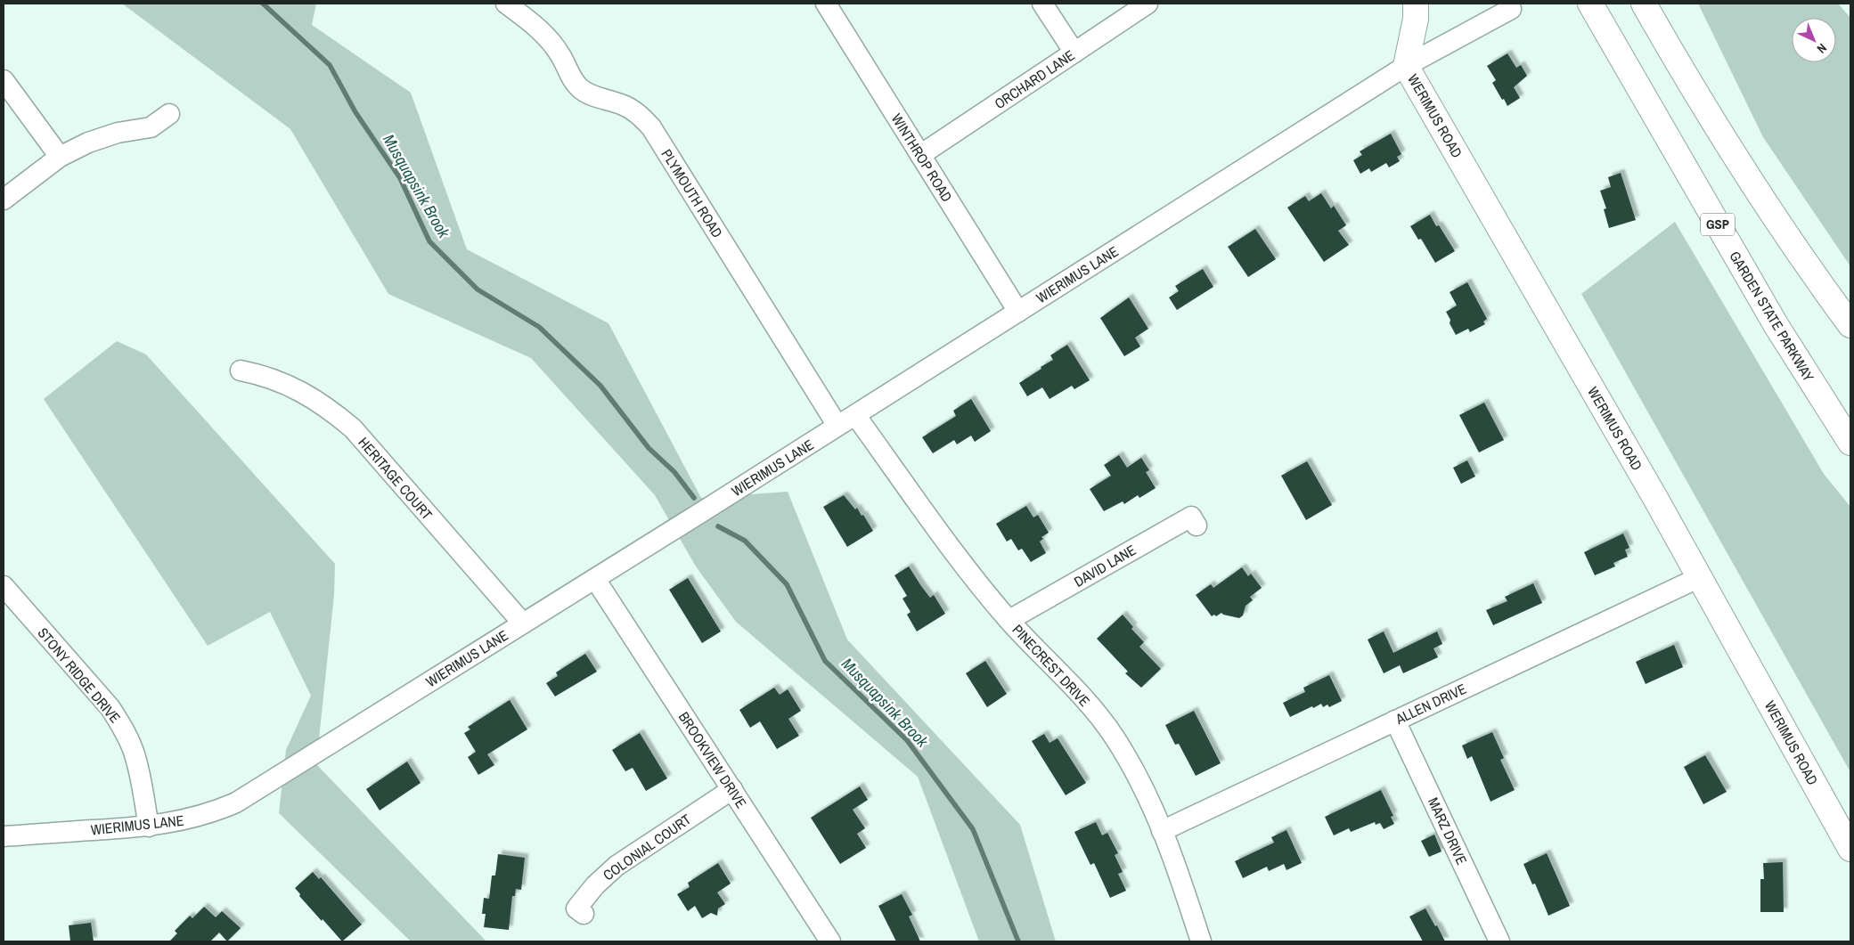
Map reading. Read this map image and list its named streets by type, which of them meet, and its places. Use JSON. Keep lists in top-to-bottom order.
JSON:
{
  "streets": {
    "main road": ["WERIMUS ROAD", "GSP", "GARDEN STATE PARKWAY"],
    "street": [
      "ORCHARD LANE",
      "WINTHROP ROAD",
      "PLYMOUTH ROAD",
      "WIERIMUS LANE",
      "HERITAGE COURT",
      "DAVID LANE",
      "PINECREST DRIVE",
      "STONY RIDGE DRIVE",
      "ALLEN DRIVE",
      "BROOKVIEW DRIVE",
      "MARZ DRIVE",
      "COLONIAL COURT"
    ]
  },
  "crossings": [
    ["ORCHARD LANE", "WINTHROP ROAD"],
    ["WERIMUS ROAD", "WIERIMUS LANE"],
    ["WERIMUS ROAD", "ALLEN DRIVE"],
    ["WINTHROP ROAD", "WIERIMUS LANE"],
    ["PLYMOUTH ROAD", "WIERIMUS LANE"],
    ["WIERIMUS LANE", "HERITAGE COURT"],
    ["WIERIMUS LANE", "PINECREST DRIVE"],
    ["WIERIMUS LANE", "STONY RIDGE DRIVE"],
    ["WIERIMUS LANE", "BROOKVIEW DRIVE"],
    ["DAVID LANE", "PINECREST DRIVE"],
    ["PINECREST DRIVE", "ALLEN DRIVE"],
    ["ALLEN DRIVE", "MARZ DRIVE"],
    ["BROOKVIEW DRIVE", "COLONIAL COURT"]
  ],
  "water": ["Musquapsink Brook"],
  "north": "bottom right"
}
